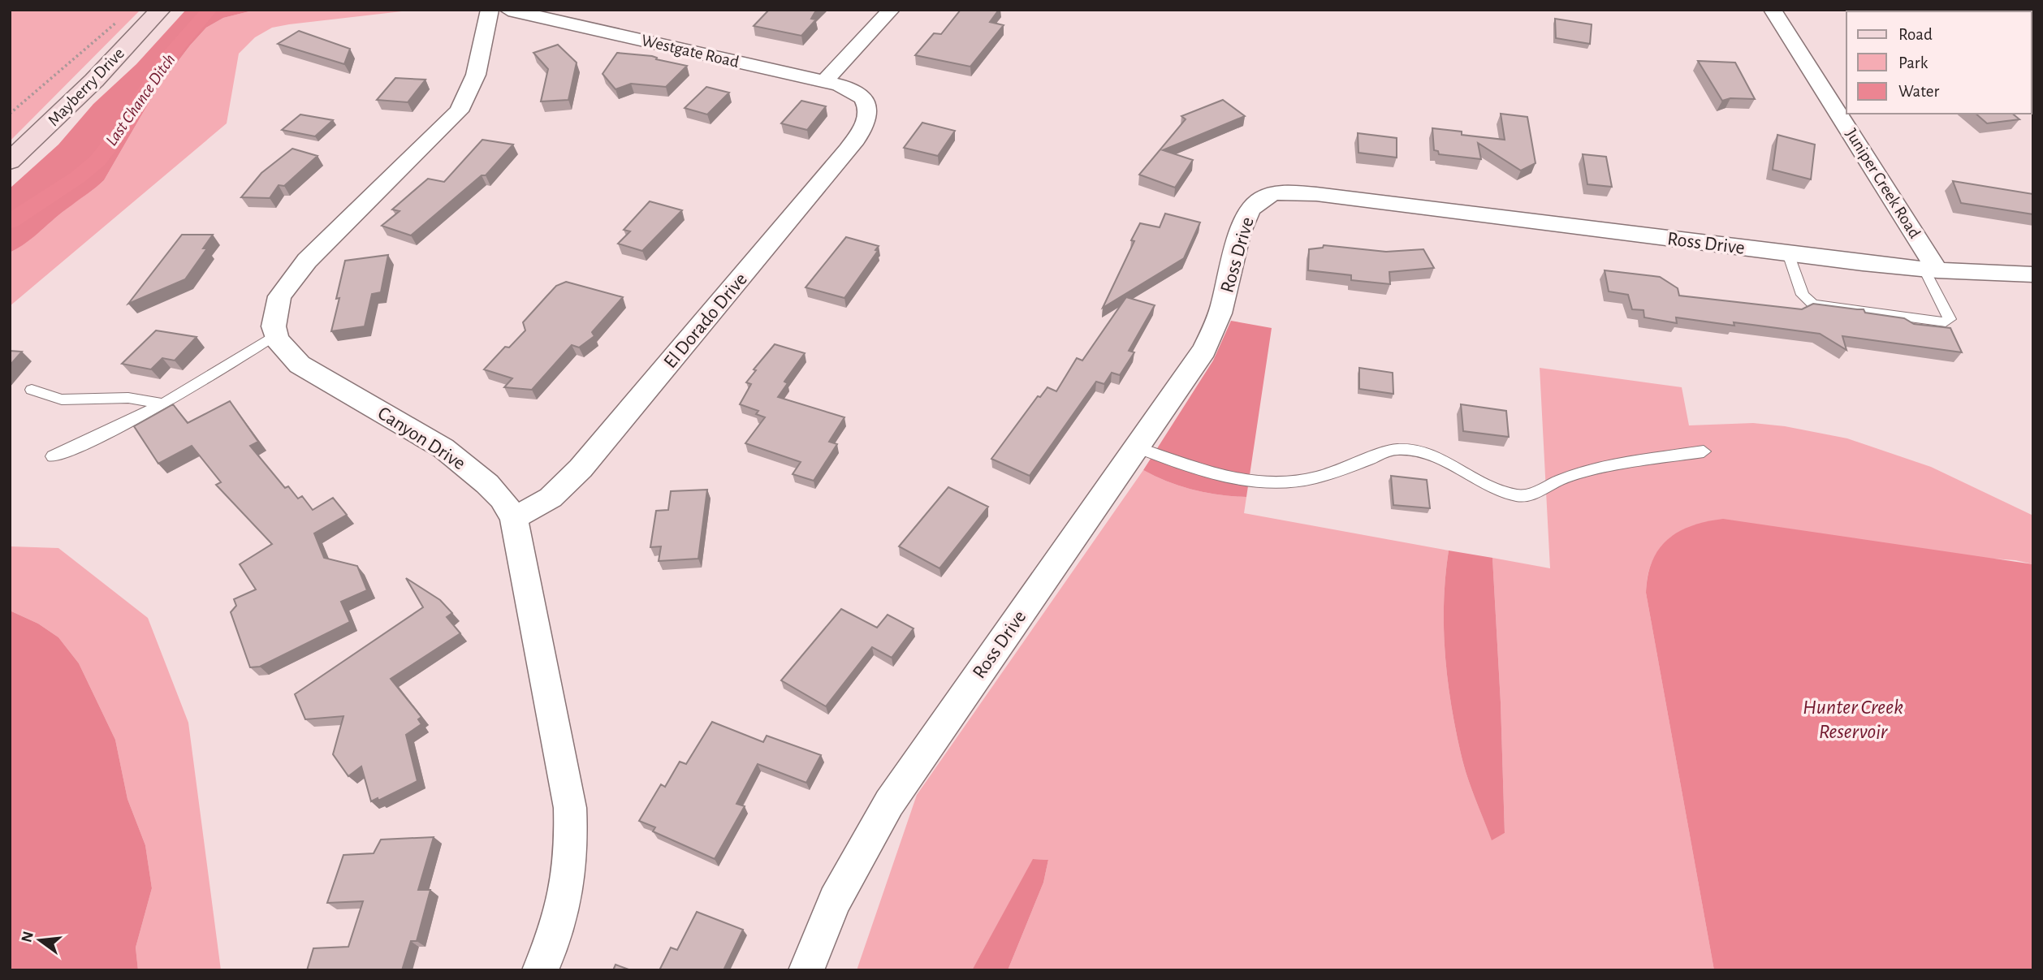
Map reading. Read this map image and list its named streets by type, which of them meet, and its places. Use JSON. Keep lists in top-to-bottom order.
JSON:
{
  "streets": {
    "main road": ["Mayberry Drive"],
    "street": [
      "Westgate Road",
      "Juniper Creek Road",
      "Ross Drive",
      "El Dorado Drive",
      "Canyon Drive"
    ]
  },
  "crossings": [
    ["Westgate Road", "El Dorado Drive"],
    ["Juniper Creek Road", "Ross Drive"],
    ["El Dorado Drive", "Canyon Drive"]
  ],
  "water": ["Last Chance Ditch", "Hunter Creek Reservoir"],
  "legend": ["Road", "Park", "Water"],
  "north": "left"
}
